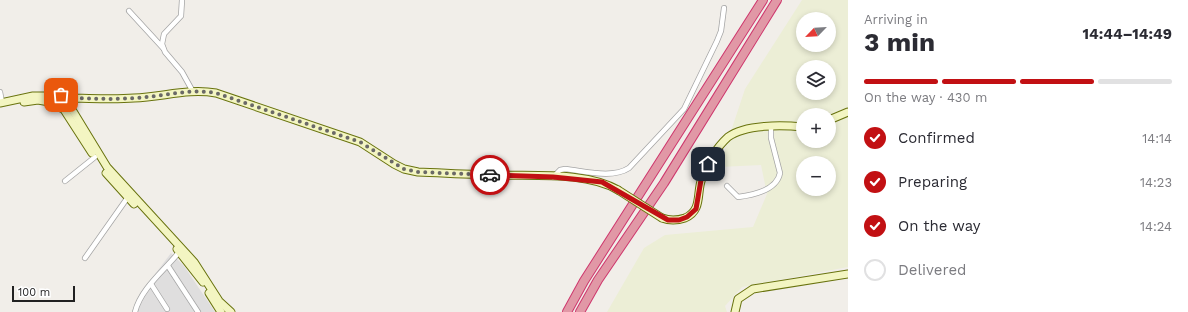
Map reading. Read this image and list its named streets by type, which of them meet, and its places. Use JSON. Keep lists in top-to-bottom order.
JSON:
{
  "scale_bar": "100 m",
  "north": "bottom left",
  "page": {
    "heading": ["3 min", "Arriving in", "14:44–14:49"],
    "map_buttons": ["+", "−"],
    "bar": "On the way · 430 m",
    "list": [
      ["Confirmed", "14:14"],
      ["Preparing", "14:23"],
      ["On the way", "14:24"],
      "Delivered"
    ],
    "scale": "100 m"
  }
}
